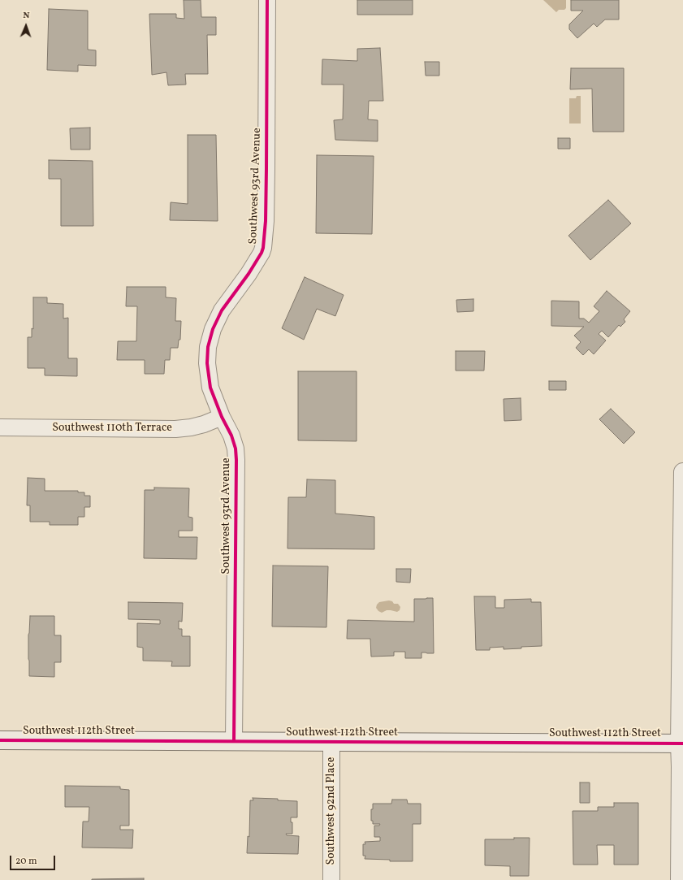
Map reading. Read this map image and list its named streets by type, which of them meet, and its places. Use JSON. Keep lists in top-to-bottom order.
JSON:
{
  "streets": {
    "main road": ["Southwest 112th Street"],
    "street": ["Southwest 93rd Avenue", "Southwest 110th Terrace", "Southwest 92nd Place"]
  },
  "crossings": [
    ["Southwest 93rd Avenue", "Southwest 110th Terrace"],
    ["Southwest 93rd Avenue", "Southwest 112th Street"],
    ["Southwest 112th Street", "Southwest 92nd Place"]
  ],
  "scale_bar": "20 m",
  "north": "top"
}
